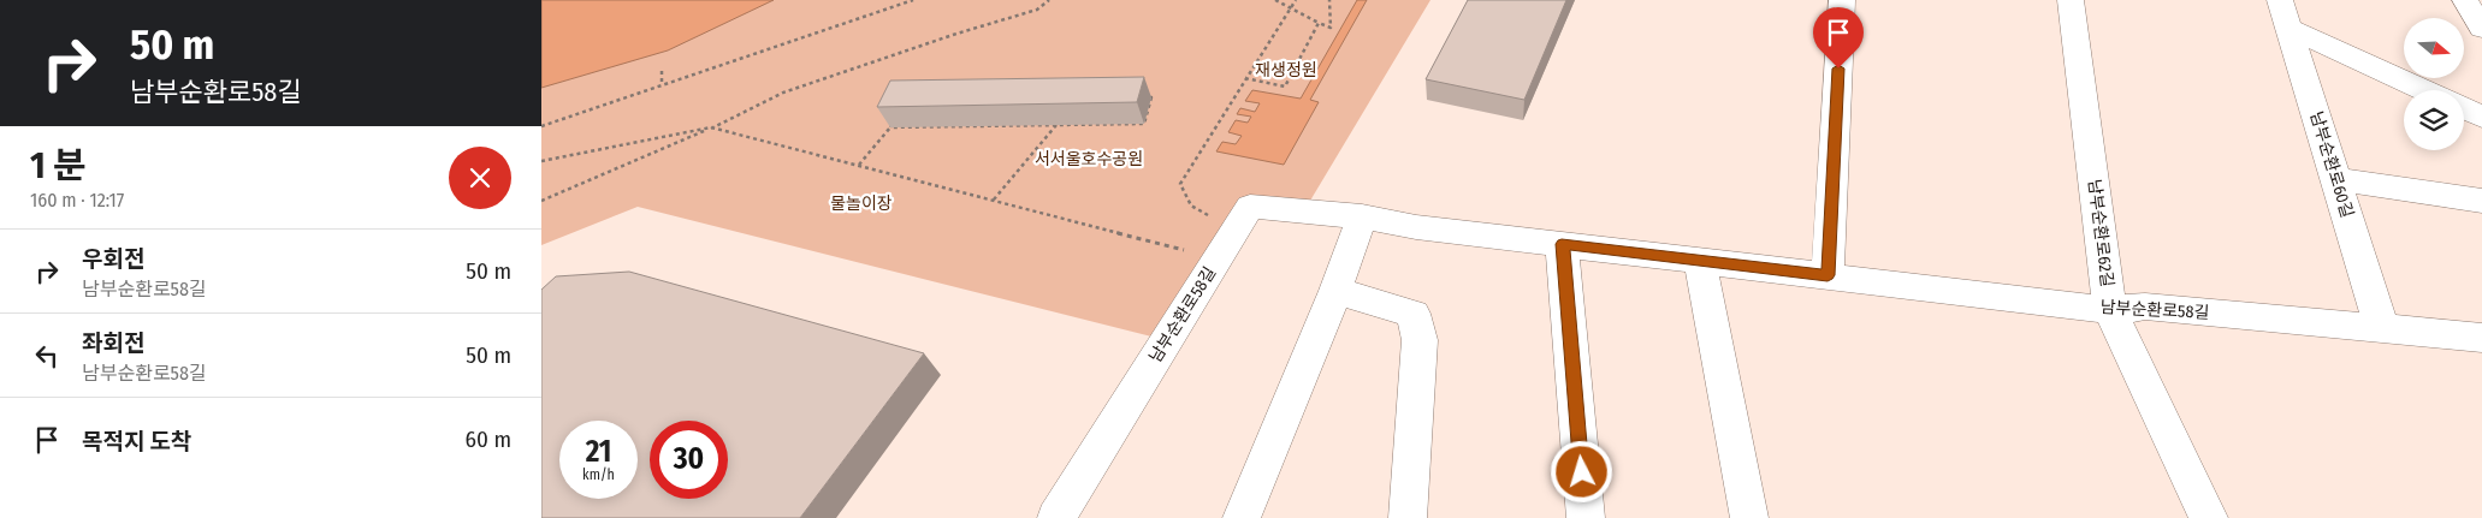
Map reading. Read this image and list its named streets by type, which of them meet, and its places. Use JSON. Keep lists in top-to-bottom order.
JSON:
{
  "streets": {
    "street": ["남부순환로60길", "남부순환로62길", "남부순환로58길"]
  },
  "crossings": [
    ["남부순환로60길", "남부순환로58길"],
    ["남부순환로62길", "남부순환로58길"]
  ],
  "parks": ["재생정원", "서서울호수공원", "물놀이장"],
  "north": "right",
  "page": {
    "turn": ["50 m", "남부순환로58길"],
    "heading": ["1 분", "160 m · 12:17"],
    "list": [
      {
        "name": "우회전",
        "note": "남부순환로58길",
        "value": "50 m"
      },
      {
        "name": "좌회전",
        "note": "남부순환로58길",
        "value": "50 m"
      },
      {
        "name": "목적지 도착",
        "value": "60 m"
      }
    ],
    "speed": "21 km/h",
    "limit": "30"
  }
}
